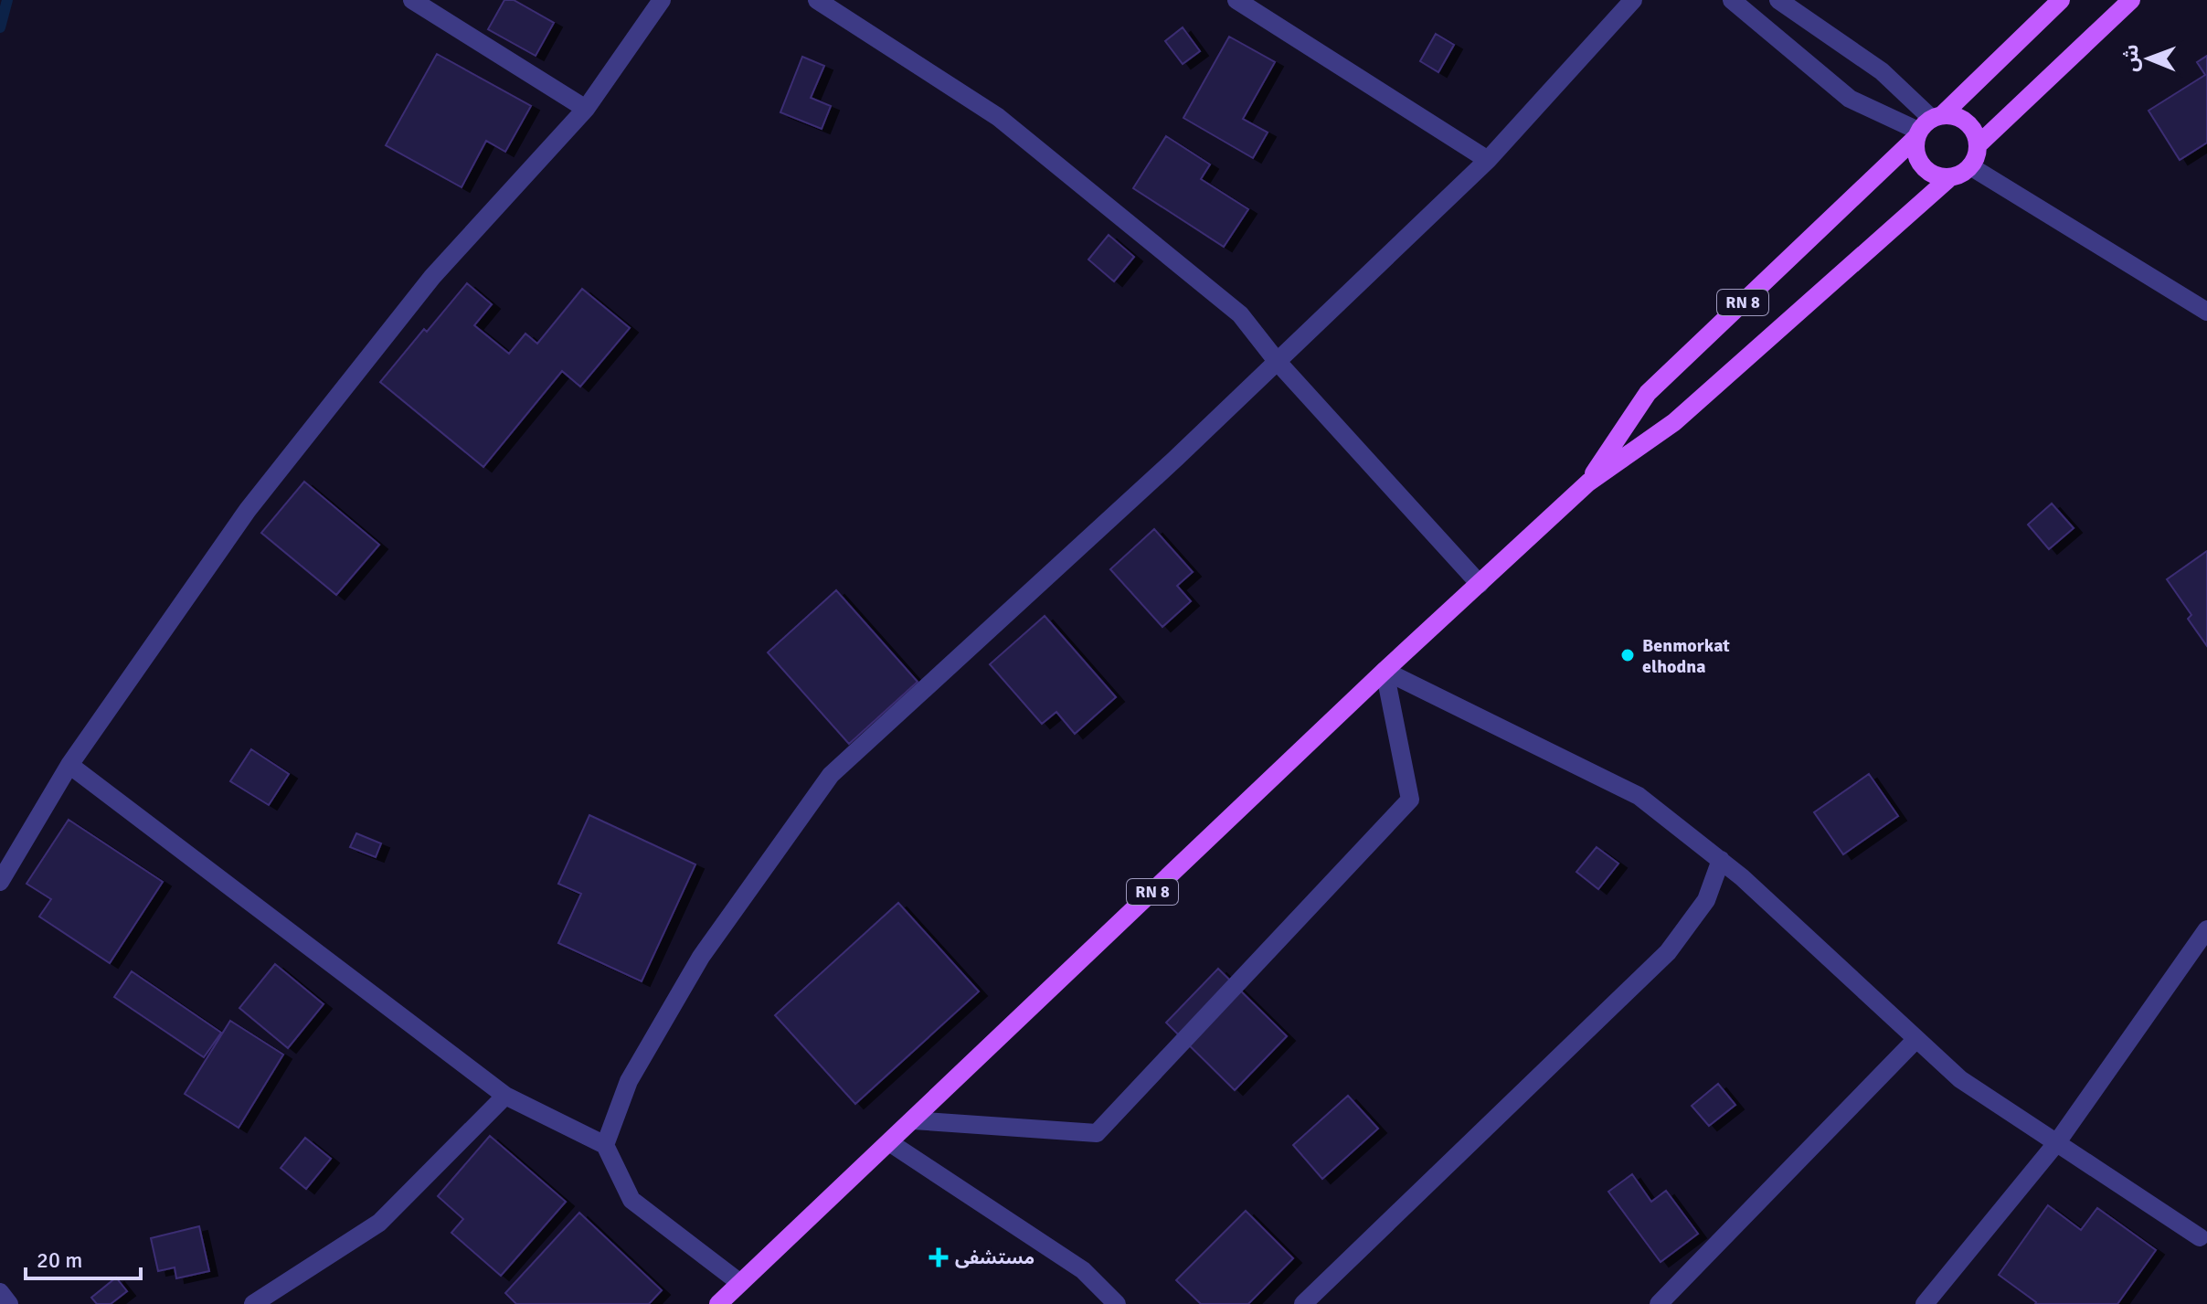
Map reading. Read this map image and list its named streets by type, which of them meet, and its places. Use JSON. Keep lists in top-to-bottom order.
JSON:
{
  "streets": {
    "main road": ["RN 8"]
  },
  "places": {
    "other": ["Benmorkat elhodna"],
    "health": ["مستشفى"]
  },
  "scale_bar": "20 m",
  "north": "left"
}
